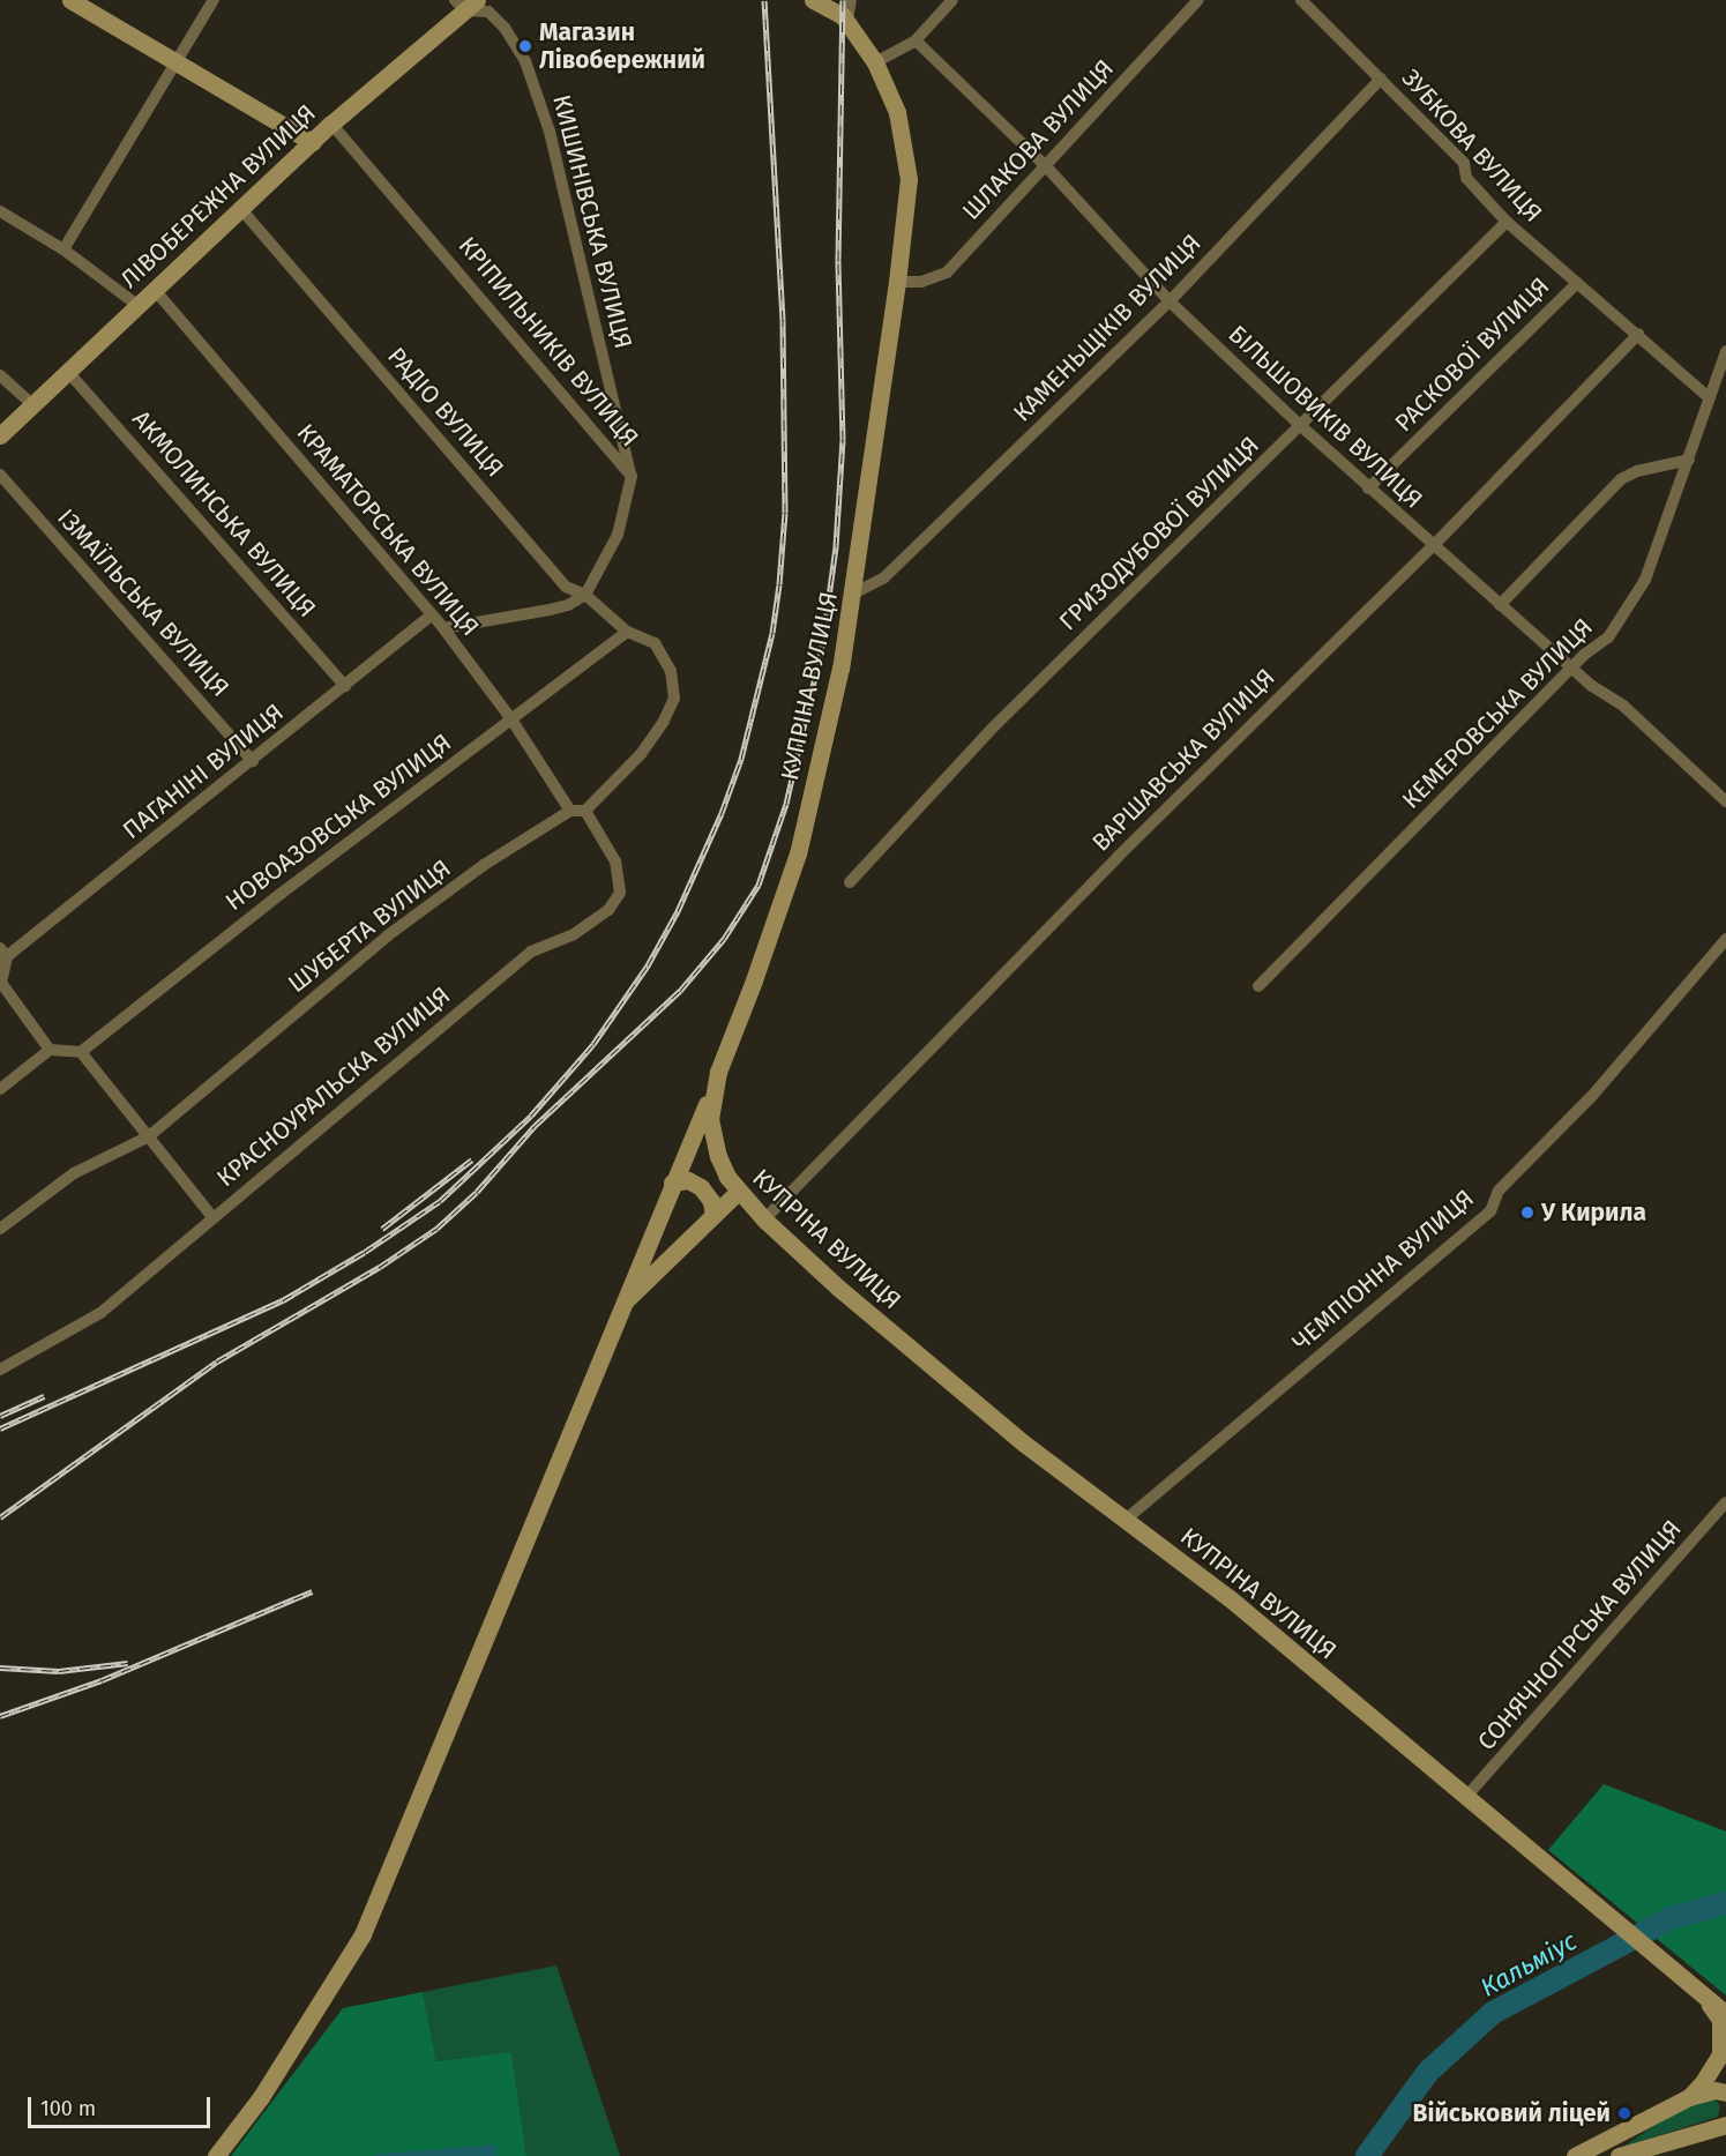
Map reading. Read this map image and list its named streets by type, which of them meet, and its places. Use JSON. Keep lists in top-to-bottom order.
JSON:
{
  "streets": {
    "main road": ["ЛІВОБЕРЕЖНА ВУЛИЦЯ", "КУПРІНА ВУЛИЦЯ"],
    "street": [
      "ШЛАКОВА ВУЛИЦЯ",
      "ЗУБКОВА ВУЛИЦЯ",
      "КИШИНІВСЬКА ВУЛИЦЯ",
      "КАМЕНЬЩІКІВ ВУЛИЦЯ",
      "КРІПИЛЬНИКІВ ВУЛИЦЯ",
      "РАСКОВОЇ ВУЛИЦЯ",
      "РАДІО ВУЛИЦЯ",
      "БІЛЬШОВИКІВ ВУЛИЦЯ",
      "АКМОЛИНСЬКА ВУЛИЦЯ",
      "КРАМАТОРСЬКА ВУЛИЦЯ",
      "ГРИЗОДУБОВОЇ ВУЛИЦЯ",
      "ІЗМАЇЛЬСЬКА ВУЛИЦЯ",
      "КЕМЕРОВСЬКА ВУЛИЦЯ",
      "ВАРШАВСЬКА ВУЛИЦЯ",
      "ПАГАНІНІ ВУЛИЦЯ",
      "НОВОАЗОВСЬКА ВУЛИЦЯ",
      "ШУБЕРТА ВУЛИЦЯ",
      "КРАСНОУРАЛЬСКА ВУЛИЦЯ",
      "ЧЕМПІОННА ВУЛИЦЯ",
      "СОНЯЧНОГІРСЬКА ВУЛИЦЯ"
    ]
  },
  "crossings": [
    ["ШЛАКОВА ВУЛИЦЯ", "БІЛЬШОВИКІВ ВУЛИЦЯ"],
    ["ШЛАКОВА ВУЛИЦЯ", "КУПРІНА ВУЛИЦЯ"],
    ["ЗУБКОВА ВУЛИЦЯ", "КАМЕНЬЩІКІВ ВУЛИЦЯ"],
    ["ЗУБКОВА ВУЛИЦЯ", "РАСКОВОЇ ВУЛИЦЯ"],
    ["ЗУБКОВА ВУЛИЦЯ", "ГРИЗОДУБОВОЇ ВУЛИЦЯ"],
    ["ЗУБКОВА ВУЛИЦЯ", "КЕМЕРОВСЬКА ВУЛИЦЯ"],
    ["ЗУБКОВА ВУЛИЦЯ", "ВАРШАВСЬКА ВУЛИЦЯ"],
    ["ЛІВОБЕРЕЖНА ВУЛИЦЯ", "КИШИНІВСЬКА ВУЛИЦЯ"],
    ["ЛІВОБЕРЕЖНА ВУЛИЦЯ", "КРІПИЛЬНИКІВ ВУЛИЦЯ"],
    ["ЛІВОБЕРЕЖНА ВУЛИЦЯ", "РАДІО ВУЛИЦЯ"],
    ["ЛІВОБЕРЕЖНА ВУЛИЦЯ", "АКМОЛИНСЬКА ВУЛИЦЯ"],
    ["ЛІВОБЕРЕЖНА ВУЛИЦЯ", "КРАМАТОРСЬКА ВУЛИЦЯ"],
    ["КИШИНІВСЬКА ВУЛИЦЯ", "КРІПИЛЬНИКІВ ВУЛИЦЯ"],
    ["КАМЕНЬЩІКІВ ВУЛИЦЯ", "БІЛЬШОВИКІВ ВУЛИЦЯ"],
    ["КАМЕНЬЩІКІВ ВУЛИЦЯ", "КУПРІНА ВУЛИЦЯ"],
    ["КРІПИЛЬНИКІВ ВУЛИЦЯ", "РАДІО ВУЛИЦЯ"],
    ["РАСКОВОЇ ВУЛИЦЯ", "БІЛЬШОВИКІВ ВУЛИЦЯ"],
    ["РАДІО ВУЛИЦЯ", "НОВОАЗОВСЬКА ВУЛИЦЯ"],
    ["БІЛЬШОВИКІВ ВУЛИЦЯ", "ГРИЗОДУБОВОЇ ВУЛИЦЯ"],
    ["БІЛЬШОВИКІВ ВУЛИЦЯ", "КЕМЕРОВСЬКА ВУЛИЦЯ"],
    ["БІЛЬШОВИКІВ ВУЛИЦЯ", "ВАРШАВСЬКА ВУЛИЦЯ"],
    ["АКМОЛИНСЬКА ВУЛИЦЯ", "ПАГАНІНІ ВУЛИЦЯ"],
    ["КРАМАТОРСЬКА ВУЛИЦЯ", "ПАГАНІНІ ВУЛИЦЯ"],
    ["КРАМАТОРСЬКА ВУЛИЦЯ", "НОВОАЗОВСЬКА ВУЛИЦЯ"],
    ["КРАМАТОРСЬКА ВУЛИЦЯ", "ШУБЕРТА ВУЛИЦЯ"],
    ["ІЗМАЇЛЬСЬКА ВУЛИЦЯ", "ПАГАНІНІ ВУЛИЦЯ"],
    ["КУПРІНА ВУЛИЦЯ", "ВАРШАВСЬКА ВУЛИЦЯ"],
    ["КУПРІНА ВУЛИЦЯ", "ЧЕМПІОННА ВУЛИЦЯ"],
    ["КУПРІНА ВУЛИЦЯ", "СОНЯЧНОГІРСЬКА ВУЛИЦЯ"]
  ],
  "water": ["Кальміус"],
  "places": ["Магазин Лівобережний", "У Кирила", "Військовий ліцей"],
  "scale_bar": "100 m"
}
